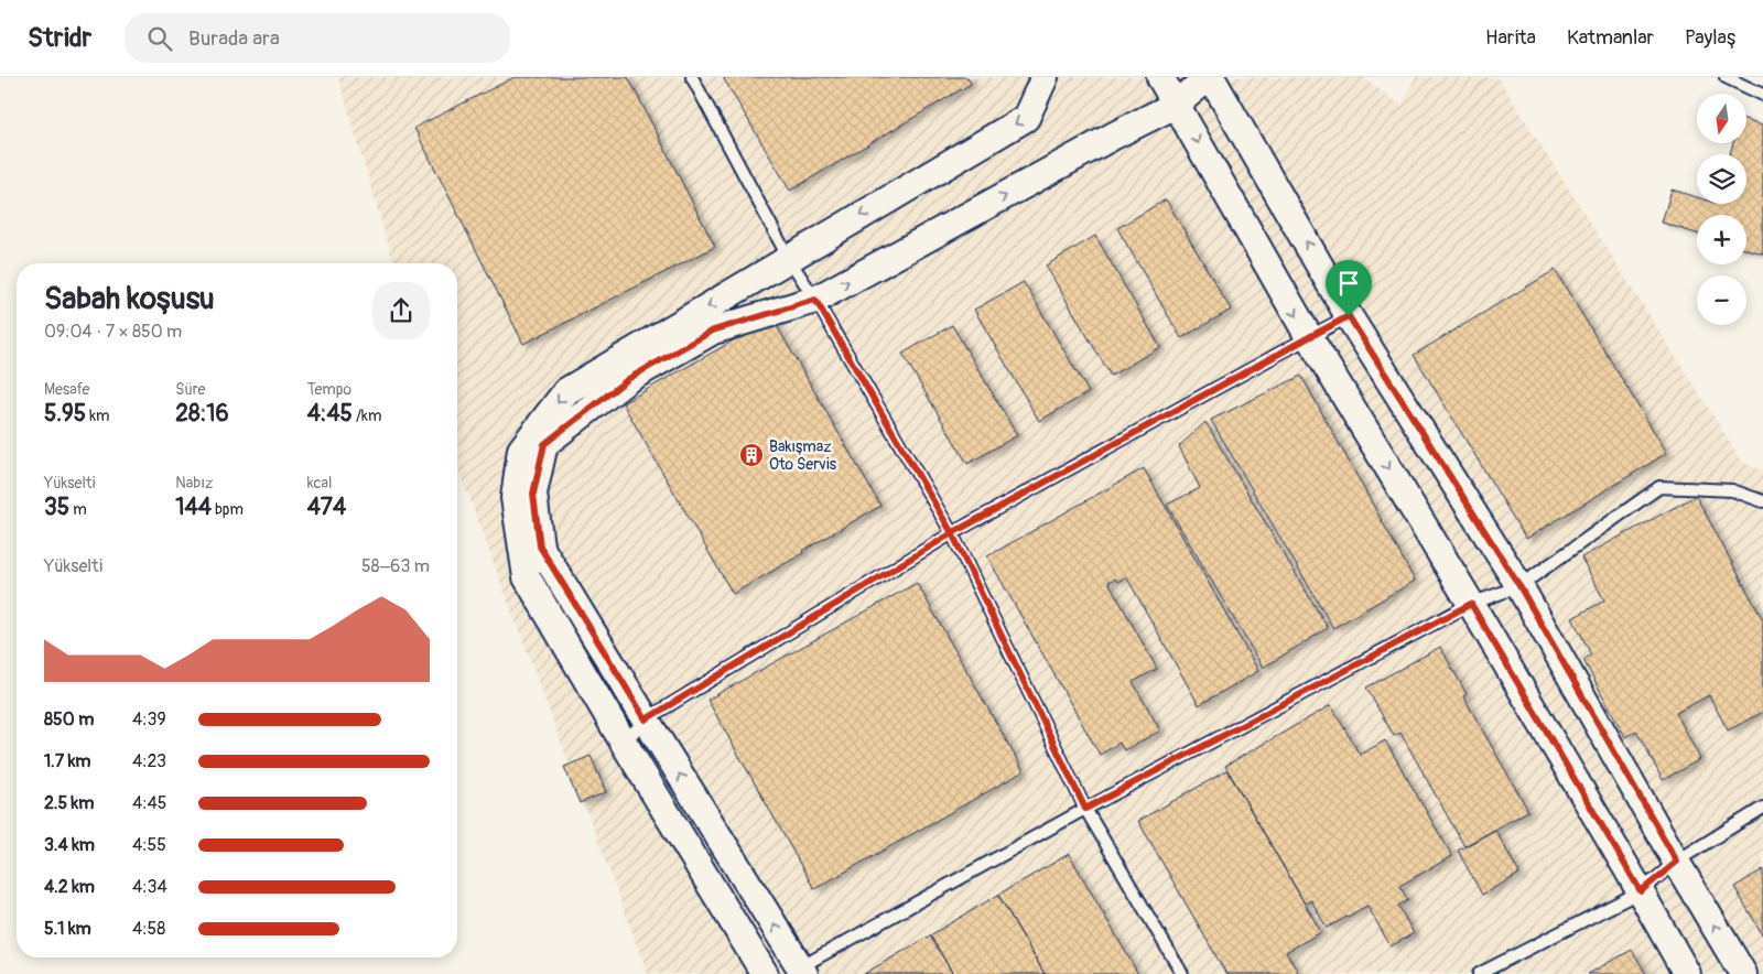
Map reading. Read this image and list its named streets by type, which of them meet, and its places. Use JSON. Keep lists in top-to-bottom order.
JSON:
{
  "places": {
    "building": ["Bakışmaz Oto Servis"]
  },
  "north": "bottom",
  "page": {
    "header": "Stridr",
    "search": "Burada ara",
    "nav": ["Harita", "Katmanlar", "Paylaş"],
    "map_buttons": ["+", "−"],
    "heading": ["Sabah koşusu", "09:04 · 7 × 850 m"],
    "stats": [
      ["Mesafe", "5.95 km"],
      ["Süre", "28:16"],
      ["Tempo", "4:45 /km"],
      ["Yükselti", "35 m"],
      ["Nabız", "144 bpm"],
      ["kcal", "474"]
    ],
    "chart": ["Yükselti", "58–63 m"],
    "list": [
      {
        "name": "850 m",
        "note": "4:39"
      },
      {
        "name": "1.7 km",
        "note": "4:23"
      },
      {
        "name": "2.5 km",
        "note": "4:45"
      },
      {
        "name": "3.4 km",
        "note": "4:55"
      },
      {
        "name": "4.2 km",
        "note": "4:34"
      },
      {
        "name": "5.1 km",
        "note": "4:58"
      }
    ]
  }
}
